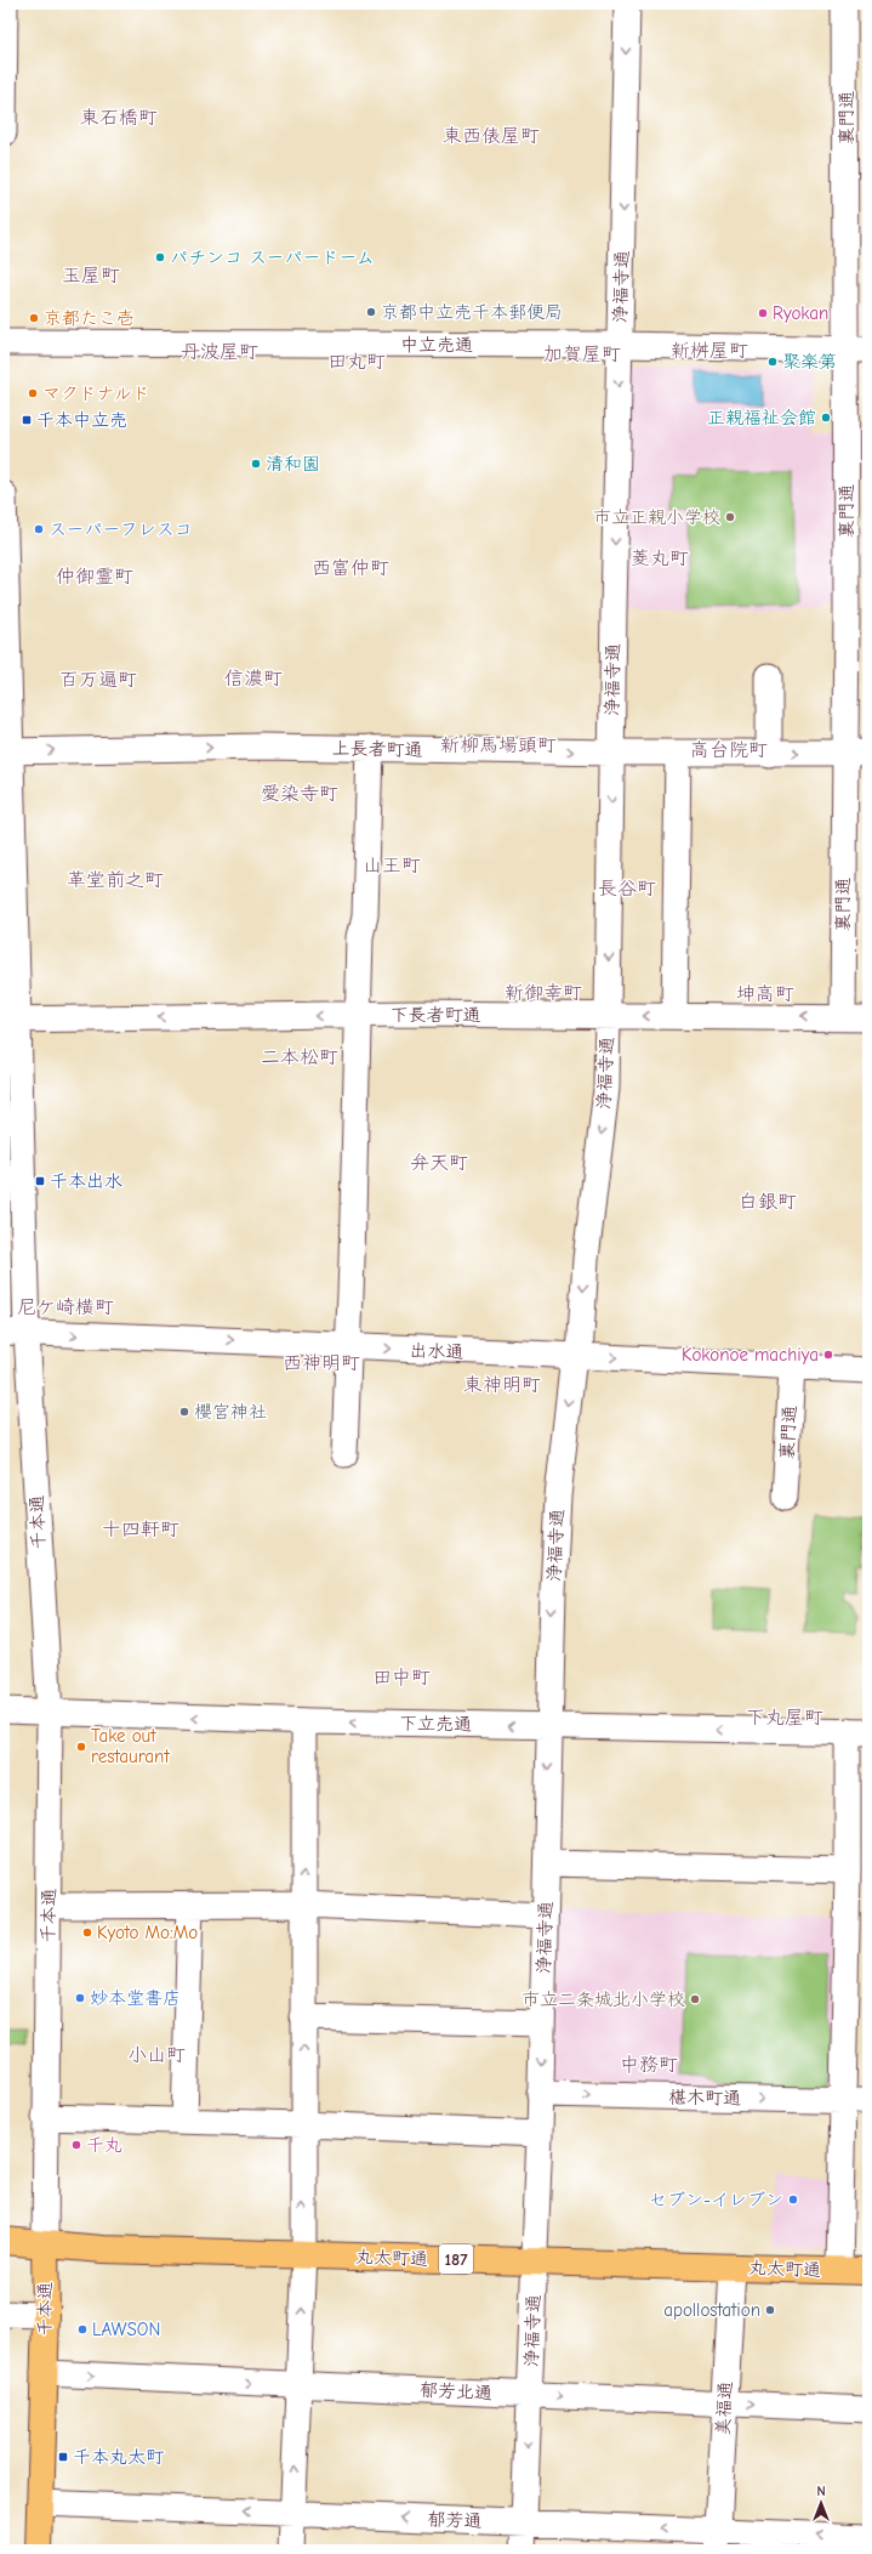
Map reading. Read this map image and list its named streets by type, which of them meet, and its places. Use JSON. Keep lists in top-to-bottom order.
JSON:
{
  "streets": {
    "main road": ["千本通", "丸太町通", "187"],
    "street": [
      "裏門通",
      "浄福寺通",
      "中立売通",
      "上長者町通",
      "下長者町通",
      "出水通",
      "下立売通",
      "椹木町通",
      "郁芳北通",
      "美福通",
      "郁芳通"
    ]
  },
  "crossings": [
    ["裏門通", "中立売通"],
    ["裏門通", "上長者町通"],
    ["裏門通", "下長者町通"],
    ["裏門通", "出水通"],
    ["浄福寺通", "中立売通"],
    ["浄福寺通", "上長者町通"],
    ["浄福寺通", "下長者町通"],
    ["浄福寺通", "出水通"],
    ["浄福寺通", "下立売通"],
    ["浄福寺通", "椹木町通"],
    ["浄福寺通", "丸太町通"],
    ["浄福寺通", "郁芳北通"],
    ["浄福寺通", "郁芳通"],
    ["上長者町通", "千本通"],
    ["下長者町通", "千本通"],
    ["出水通", "千本通"],
    ["千本通", "下立売通"],
    ["千本通", "丸太町通"],
    ["千本通", "郁芳北通"],
    ["千本通", "郁芳通"],
    ["丸太町通", "美福通"],
    ["郁芳北通", "美福通"],
    ["美福通", "郁芳通"]
  ],
  "one_way": [
    "浄福寺通",
    "上長者町通",
    "下長者町通",
    "出水通",
    "椹木町通",
    "郁芳北通",
    "郁芳通"
  ],
  "districts": [
    "東石橋町",
    "東西俵屋町",
    "玉屋町",
    "新桝屋町",
    "丹波屋町",
    "加賀屋町",
    "田丸町",
    "菱丸町",
    "西富仲町",
    "仲御霊町",
    "信濃町",
    "百万遍町",
    "新柳馬場頭町",
    "高台院町",
    "愛染寺町",
    "山王町",
    "革堂前之町",
    "長谷町",
    "新御幸町",
    "坤高町",
    "二本松町",
    "弁天町",
    "白銀町",
    "尼ケ崎横町",
    "西神明町",
    "東神明町",
    "十四軒町",
    "田中町",
    "下丸屋町",
    "小山町",
    "中務町"
  ],
  "places": {
    "other": [
      "パチンコ スーパードーム",
      "京都中立売千本郵便局",
      "Ryokan",
      "京都たこ壱",
      "聚楽第",
      "マクドナルド",
      "正親福祉会館",
      "清和園",
      "市立正親小学校",
      "スーパーフレスコ",
      "Kokonoe machiya",
      "櫻宮神社",
      "Take out restaurant",
      "Kyoto Mo:Mo",
      "妙本堂書店",
      "市立二条城北小学校",
      "千丸",
      "セブン-イレブン",
      "apollostation",
      "LAWSON"
    ],
    "transit": ["千本中立売", "千本出水", "千本丸太町"]
  },
  "north": "top"
}
